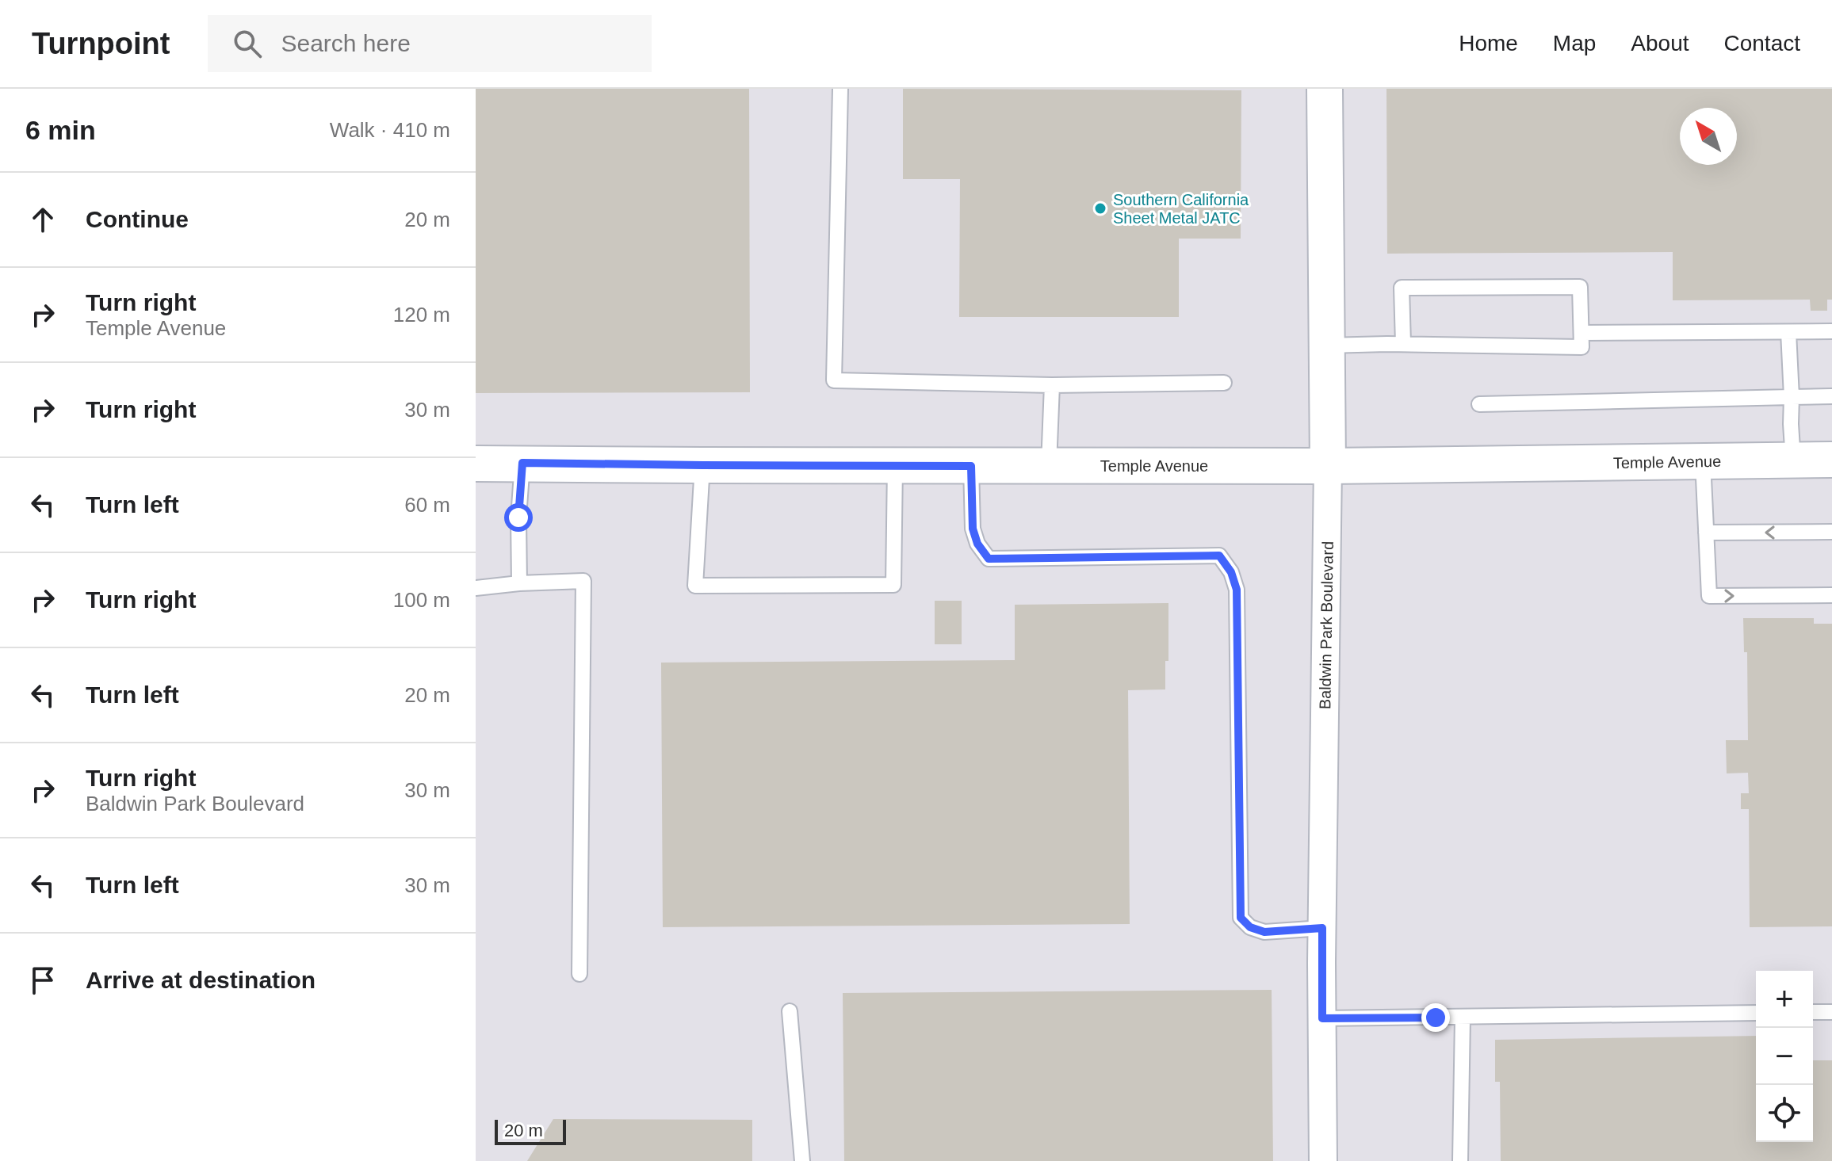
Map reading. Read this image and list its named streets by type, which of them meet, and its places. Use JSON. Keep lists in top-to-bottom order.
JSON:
{
  "streets": {
    "main road": ["Temple Avenue", "Baldwin Park Boulevard"]
  },
  "crossings": [
    ["Temple Avenue", "Baldwin Park Boulevard"]
  ],
  "places": ["Southern California Sheet Metal JATC"],
  "scale_bar": "20 m",
  "north": "top left",
  "page": {
    "header": "Turnpoint",
    "search": "Search here",
    "nav": [
      "Home",
      "Map",
      "About",
      "Contact"
    ],
    "heading": ["6 min", "Walk · 410 m"],
    "list": [
      ["Continue", "20 m"],
      ["Turn right", "Temple Avenue", "120 m"],
      ["Turn right", "30 m"],
      ["Turn left", "60 m"],
      ["Turn right", "100 m"],
      ["Turn left", "20 m"],
      ["Turn right", "Baldwin Park Boulevard", "30 m"],
      ["Turn left", "30 m"],
      "Arrive at destination"
    ],
    "map_buttons": ["+", "−"],
    "scale": "20 m"
  }
}
